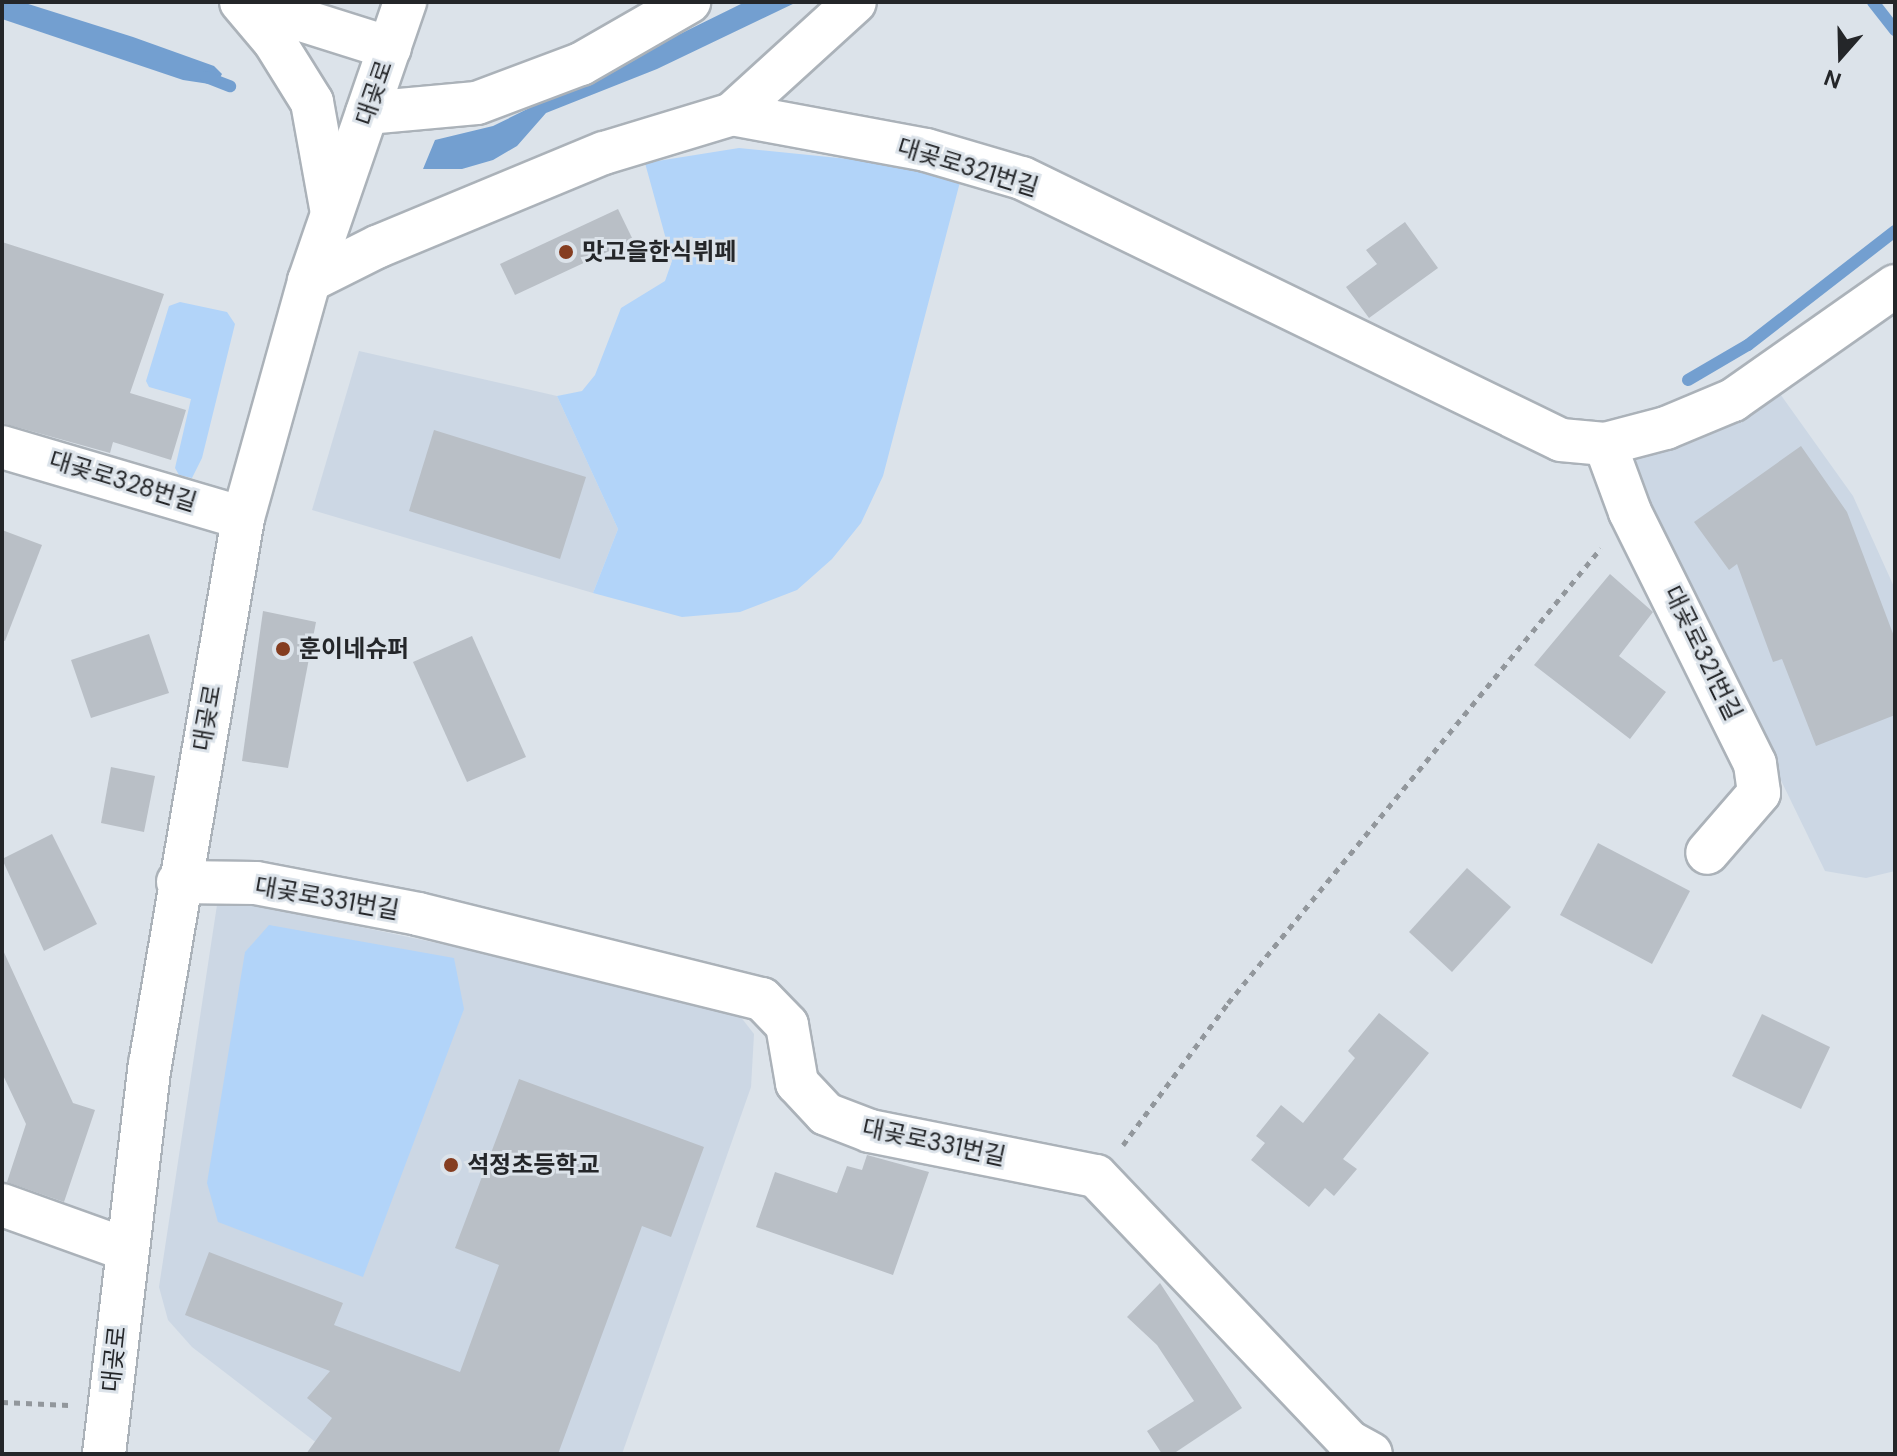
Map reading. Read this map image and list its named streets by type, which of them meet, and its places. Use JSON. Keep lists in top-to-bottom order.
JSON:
{
  "streets": {
    "street": [
      "대곶로",
      "대곶로321번길",
      "대곶로328번길",
      "대곶로331번길"
    ]
  },
  "crossings": [
    ["대곶로", "대곶로321번길"],
    ["대곶로", "대곶로328번길"],
    ["대곶로", "대곶로331번길"]
  ],
  "places": ["맛고을한식뷔페", "훈이네슈퍼", "석정초등학교"],
  "north": "bottom"
}
